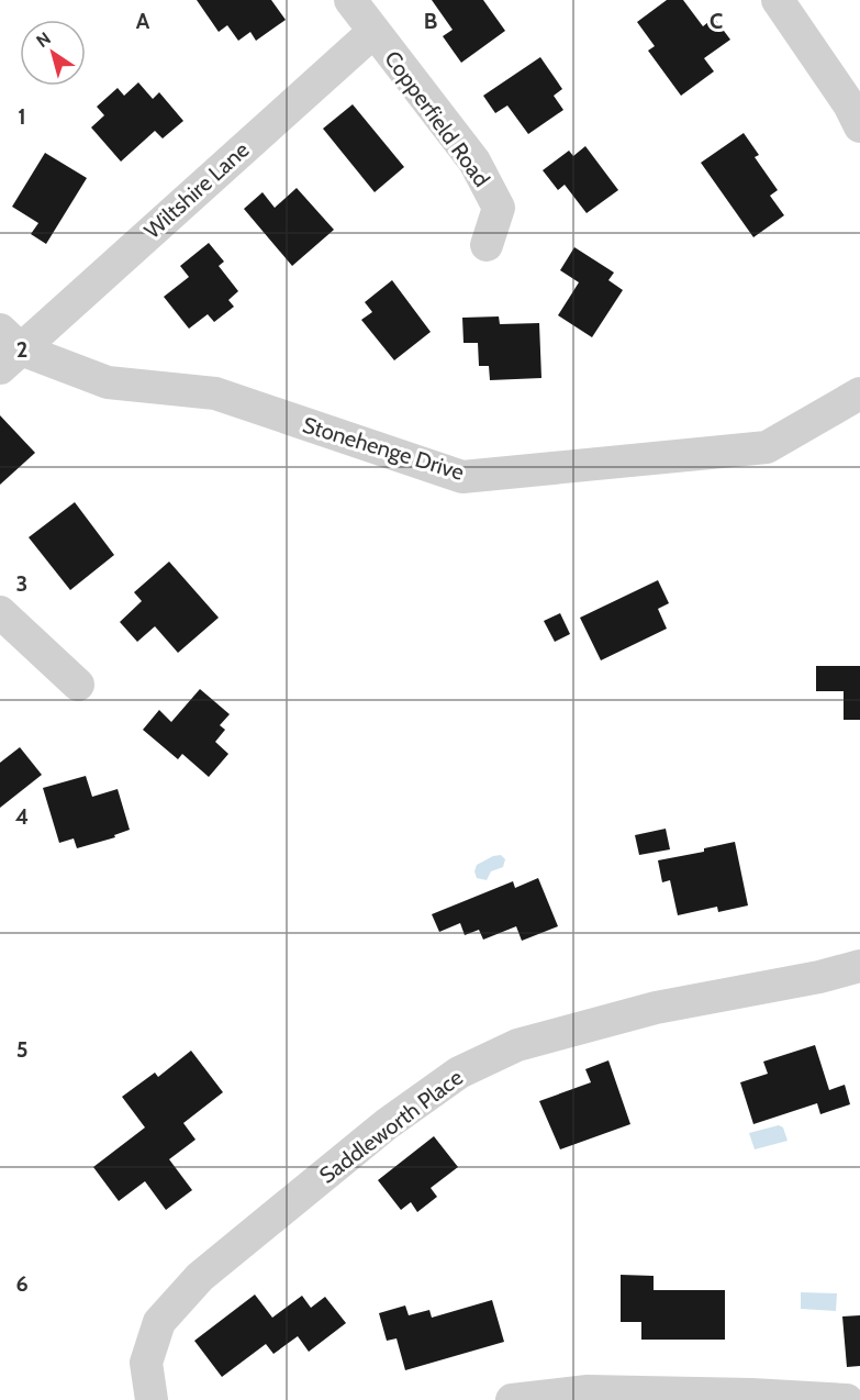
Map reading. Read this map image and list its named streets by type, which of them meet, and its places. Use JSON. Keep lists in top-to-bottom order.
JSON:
{
  "streets": {
    "street": [
      "Copperfield Road",
      "Wiltshire Lane",
      "Stonehenge Drive",
      "Saddleworth Place"
    ]
  },
  "crossings": [
    ["Copperfield Road", "Wiltshire Lane"],
    ["Wiltshire Lane", "Stonehenge Drive"]
  ],
  "north": "top left",
  "grid": {
    "columns": ["A", "B", "C"],
    "rows": [
      "1",
      "2",
      "3",
      "4",
      "5",
      "6"
    ]
  }
}
